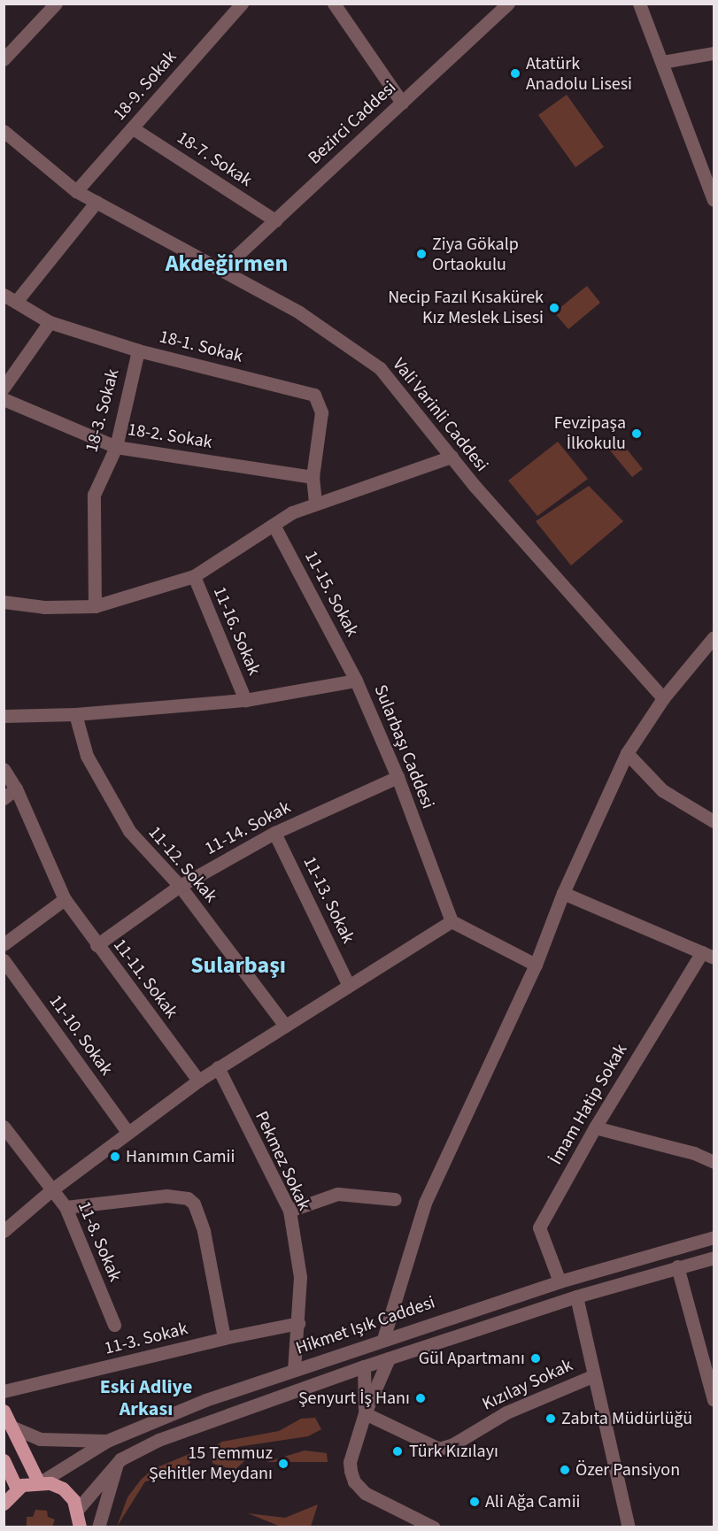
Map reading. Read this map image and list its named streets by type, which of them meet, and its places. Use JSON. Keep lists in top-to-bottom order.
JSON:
{
  "streets": {
    "street": [
      "18-9. Sokak",
      "Bezirci Caddesi",
      "18-7. Sokak",
      "18-1. Sokak",
      "18-3. Sokak",
      "Vali Varinli Caddesi",
      "18-2. Sokak",
      "11-15. Sokak",
      "11-16. Sokak",
      "Sularbaşı Caddesi",
      "11-14. Sokak",
      "11-12. Sokak",
      "11-13. Sokak",
      "11-11. Sokak",
      "11-10. Sokak",
      "İmam Hatip Sokak",
      "Pekmez Sokak",
      "11-8. Sokak",
      "Hikmet Işık Caddesi",
      "11-3. Sokak",
      "Kızılay Sokak"
    ]
  },
  "crossings": [
    ["18-9. Sokak", "18-7. Sokak"],
    ["18-9. Sokak", "Vali Varinli Caddesi"],
    ["Bezirci Caddesi", "18-7. Sokak"],
    ["Bezirci Caddesi", "Vali Varinli Caddesi"],
    ["18-1. Sokak", "18-3. Sokak"],
    ["18-1. Sokak", "18-2. Sokak"],
    ["18-3. Sokak", "18-2. Sokak"],
    ["11-15. Sokak", "Sularbaşı Caddesi"],
    ["11-16. Sokak", "Sularbaşı Caddesi"],
    ["Sularbaşı Caddesi", "11-14. Sokak"],
    ["Sularbaşı Caddesi", "11-12. Sokak"],
    ["11-14. Sokak", "11-12. Sokak"],
    ["11-14. Sokak", "11-13. Sokak"],
    ["11-14. Sokak", "11-11. Sokak"],
    ["İmam Hatip Sokak", "Hikmet Işık Caddesi"],
    ["Pekmez Sokak", "Hikmet Işık Caddesi"],
    ["Pekmez Sokak", "11-3. Sokak"]
  ],
  "districts": ["Akdeğirmen", "Sularbaşı", "Eski Adliye Arkası"],
  "places": [
    "Atatürk Anadolu Lisesi",
    "Ziya Gökalp Ortaokulu",
    "Necip Fazıl Kısakürek Kız Meslek Lisesi",
    "Fevzipaşa İlkokulu",
    "Hanımın Camii",
    "Gül Apartmanı",
    "Şenyurt İş Hanı",
    "Zabıta Müdürlüğü",
    "Türk Kızılayı",
    "15 Temmuz Şehitler Meydanı",
    "Özer Pansiyon",
    "Ali Ağa Camii"
  ]
}
